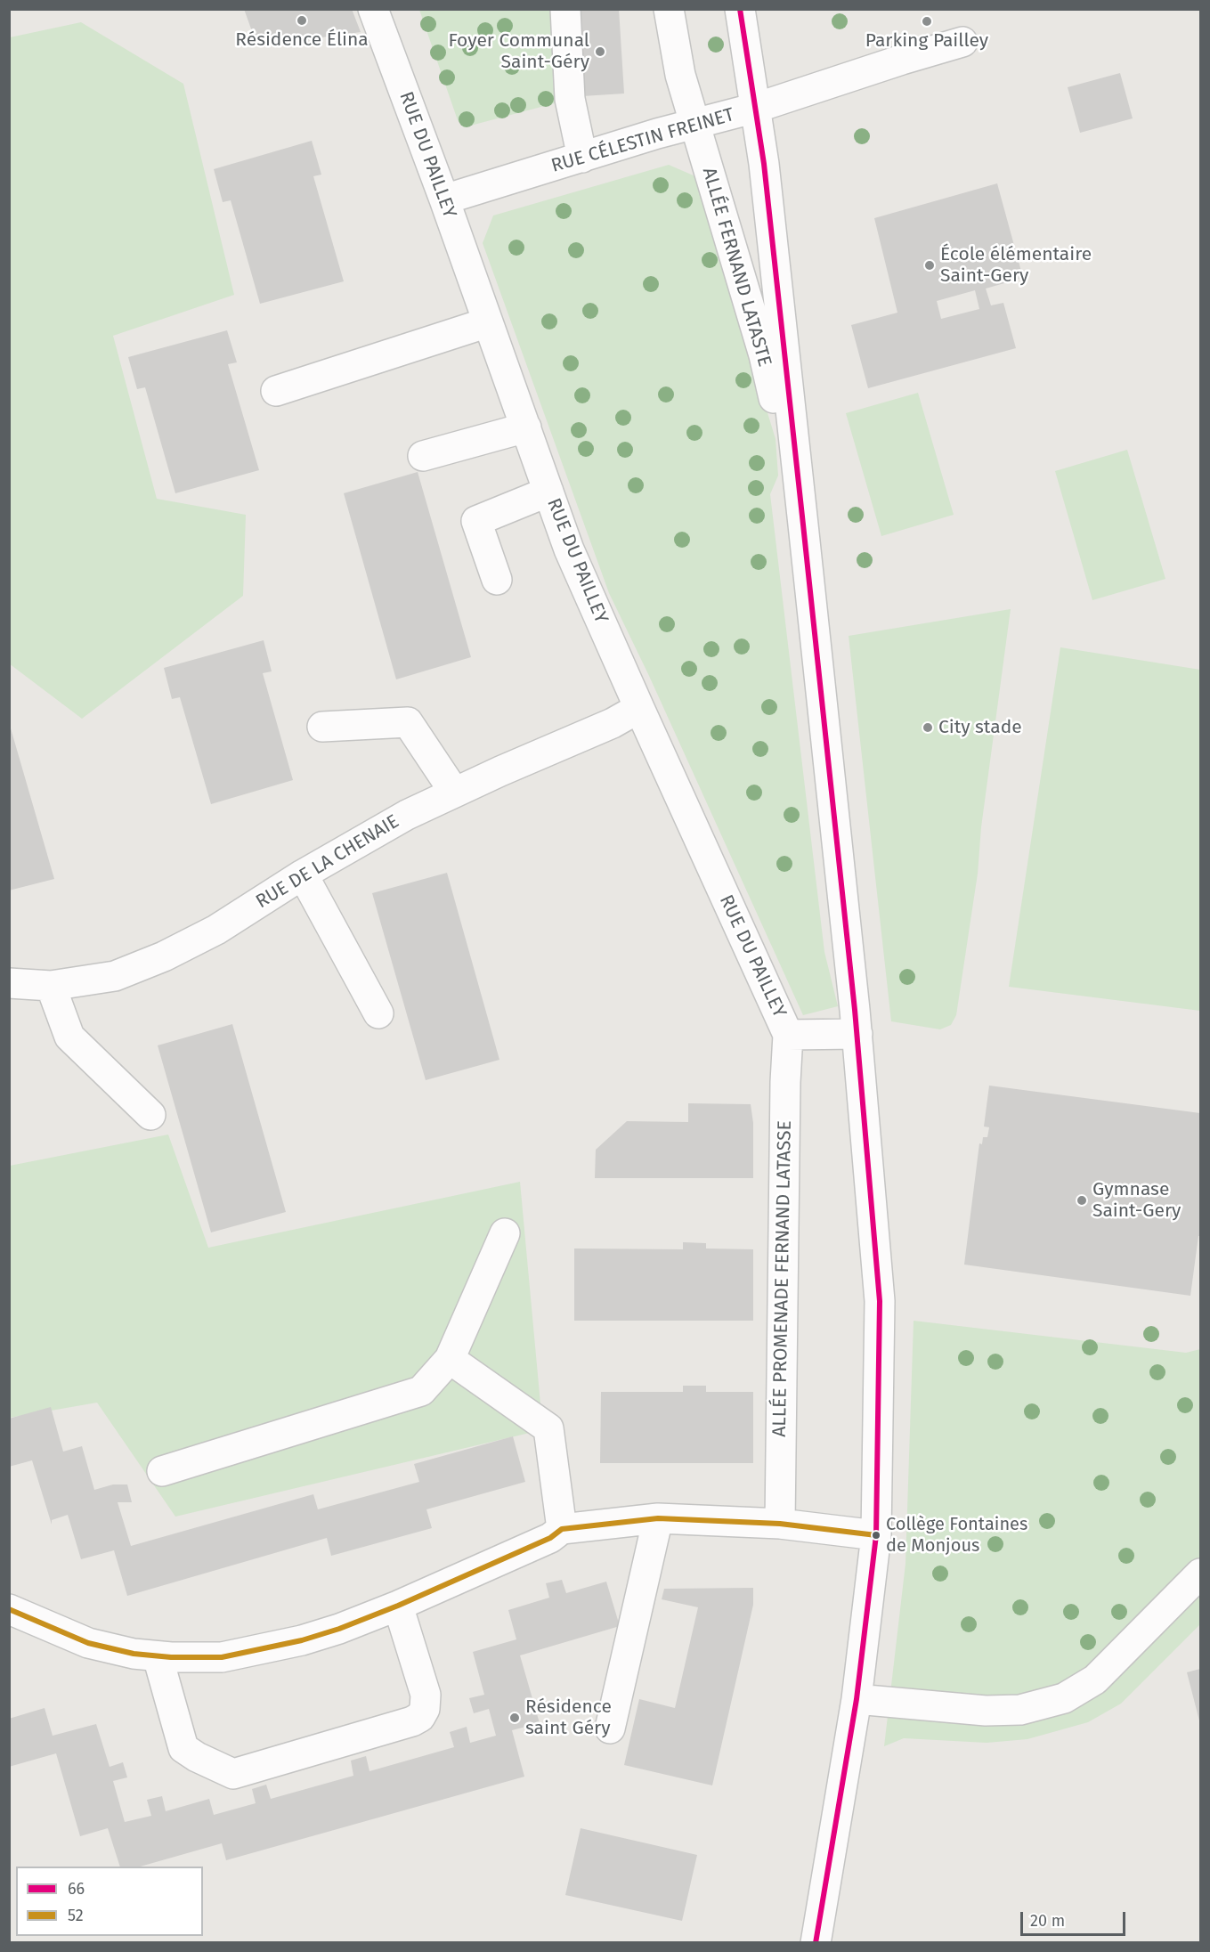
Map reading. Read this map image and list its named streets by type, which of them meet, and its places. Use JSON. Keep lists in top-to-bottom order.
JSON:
{
  "streets": {
    "street": [
      "RUE CÉLESTIN FREINET",
      "RUE DU PAILLEY",
      "ALLÉE FERNAND LATASTE",
      "RUE DE LA CHENAIE",
      "ALLÉE PROMENADE FERNAND LATASSE"
    ]
  },
  "crossings": [
    ["RUE CÉLESTIN FREINET", "RUE DU PAILLEY"],
    ["RUE CÉLESTIN FREINET", "ALLÉE FERNAND LATASTE"],
    ["RUE DU PAILLEY", "ALLÉE FERNAND LATASTE"],
    ["RUE DU PAILLEY", "RUE DE LA CHENAIE"],
    ["RUE DU PAILLEY", "ALLÉE PROMENADE FERNAND LATASSE"]
  ],
  "places": [
    "Résidence Élina",
    "Parking Pailley",
    "Foyer Communal Saint-Géry",
    "École élémentaire Saint-Gery",
    "City stade",
    "Gymnase Saint-Gery",
    "Collège Fontaines de Monjous",
    "Résidence saint Géry"
  ],
  "lines": ["transit line 66", "transit line 52"],
  "legend": ["66", "52"],
  "scale_bar": "20 m"
}
